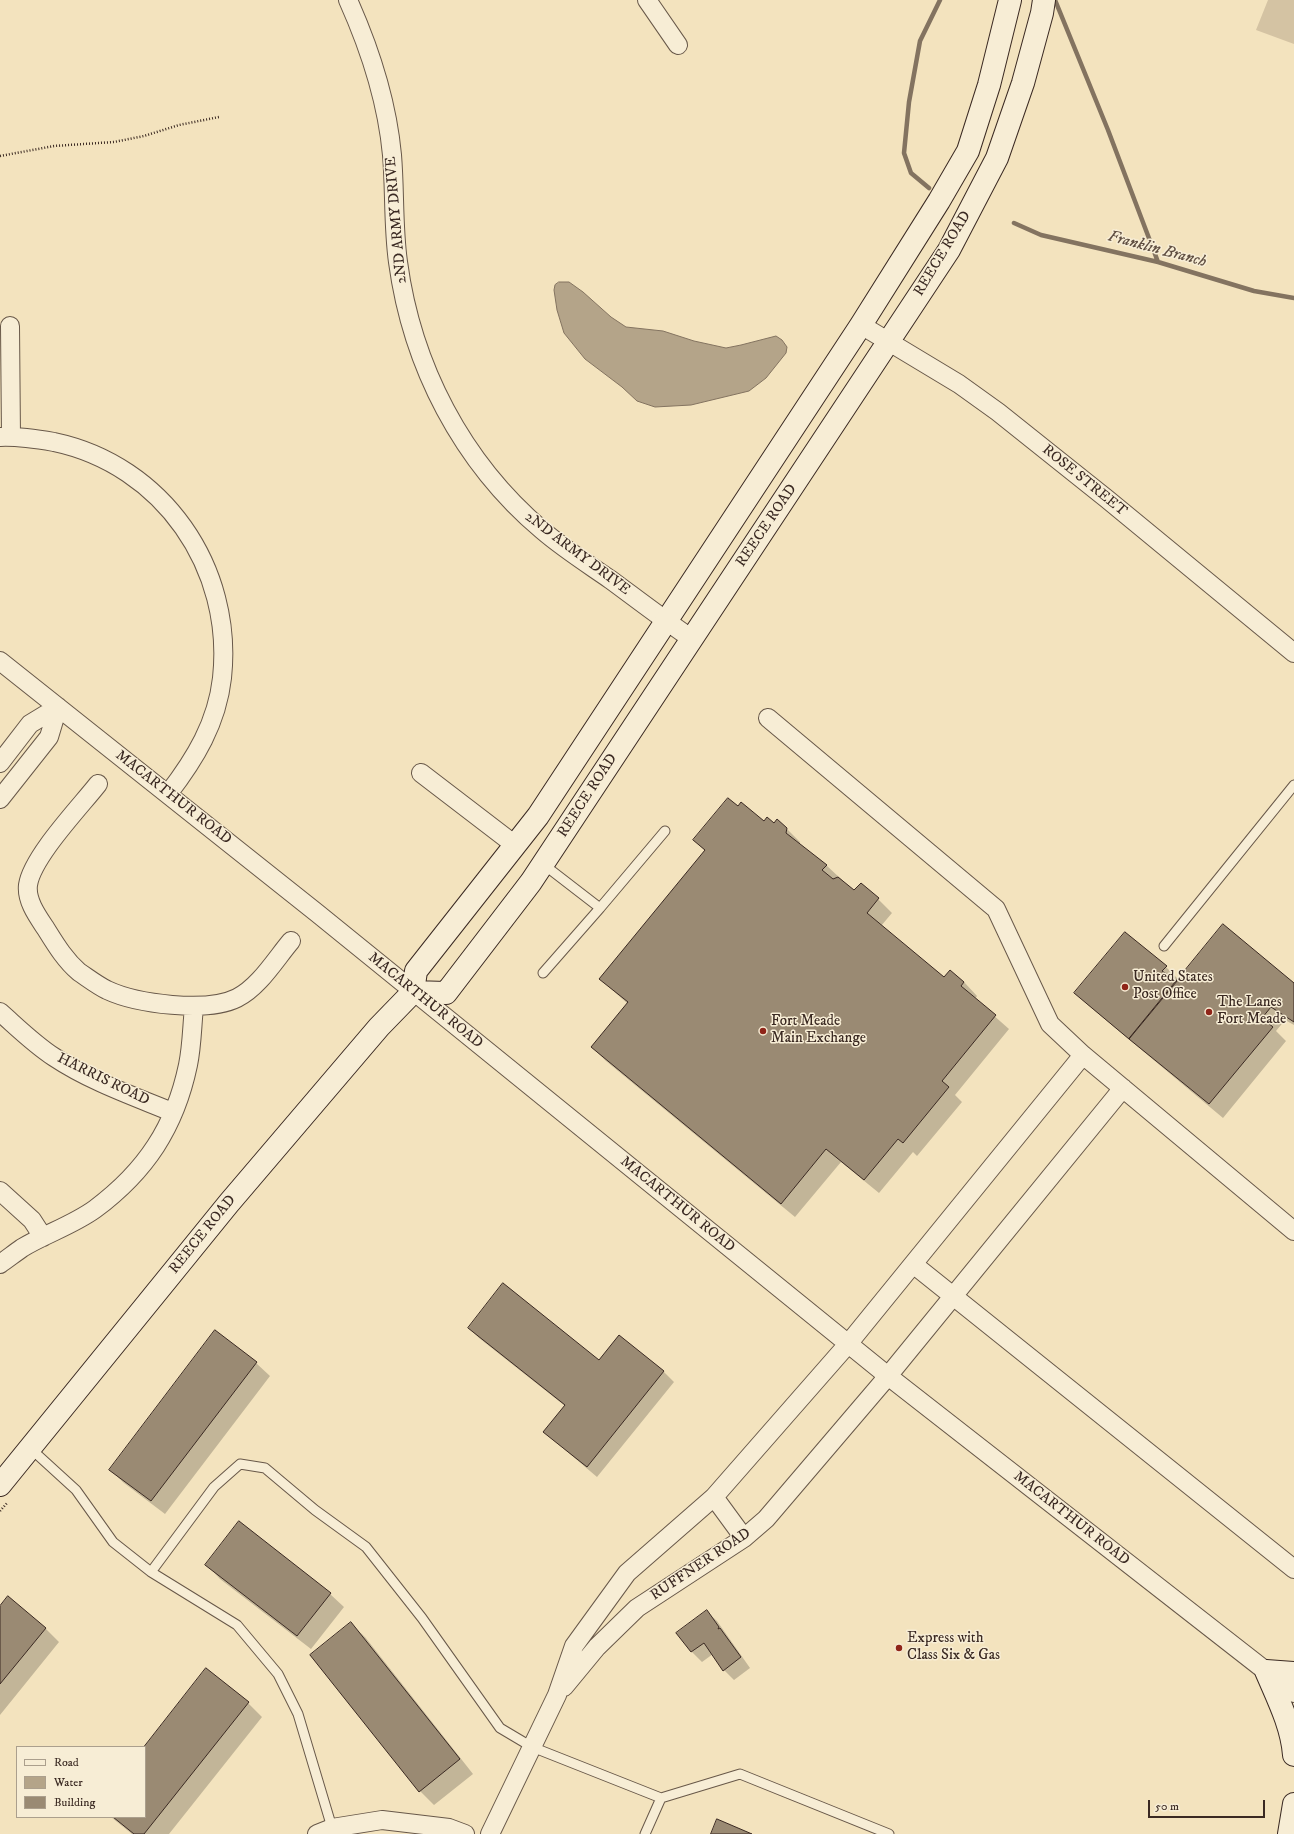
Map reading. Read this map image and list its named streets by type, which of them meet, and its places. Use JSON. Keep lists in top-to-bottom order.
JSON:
{
  "streets": {
    "street": [
      "2ND ARMY DRIVE",
      "REECE ROAD",
      "ROSE STREET",
      "MACARTHUR ROAD",
      "HARRIS ROAD",
      "RUFFNER ROAD"
    ]
  },
  "crossings": [
    ["2ND ARMY DRIVE", "REECE ROAD"],
    ["REECE ROAD", "ROSE STREET"],
    ["REECE ROAD", "MACARTHUR ROAD"],
    ["MACARTHUR ROAD", "RUFFNER ROAD"]
  ],
  "water": ["Franklin Branch"],
  "places": [
    "United States Post Office",
    "The Lanes Fort Meade",
    "Fort Meade Main Exchange",
    "Express with Class Six & Gas"
  ],
  "legend": ["Road", "Water", "Building"],
  "scale_bar": "50 m"
}
